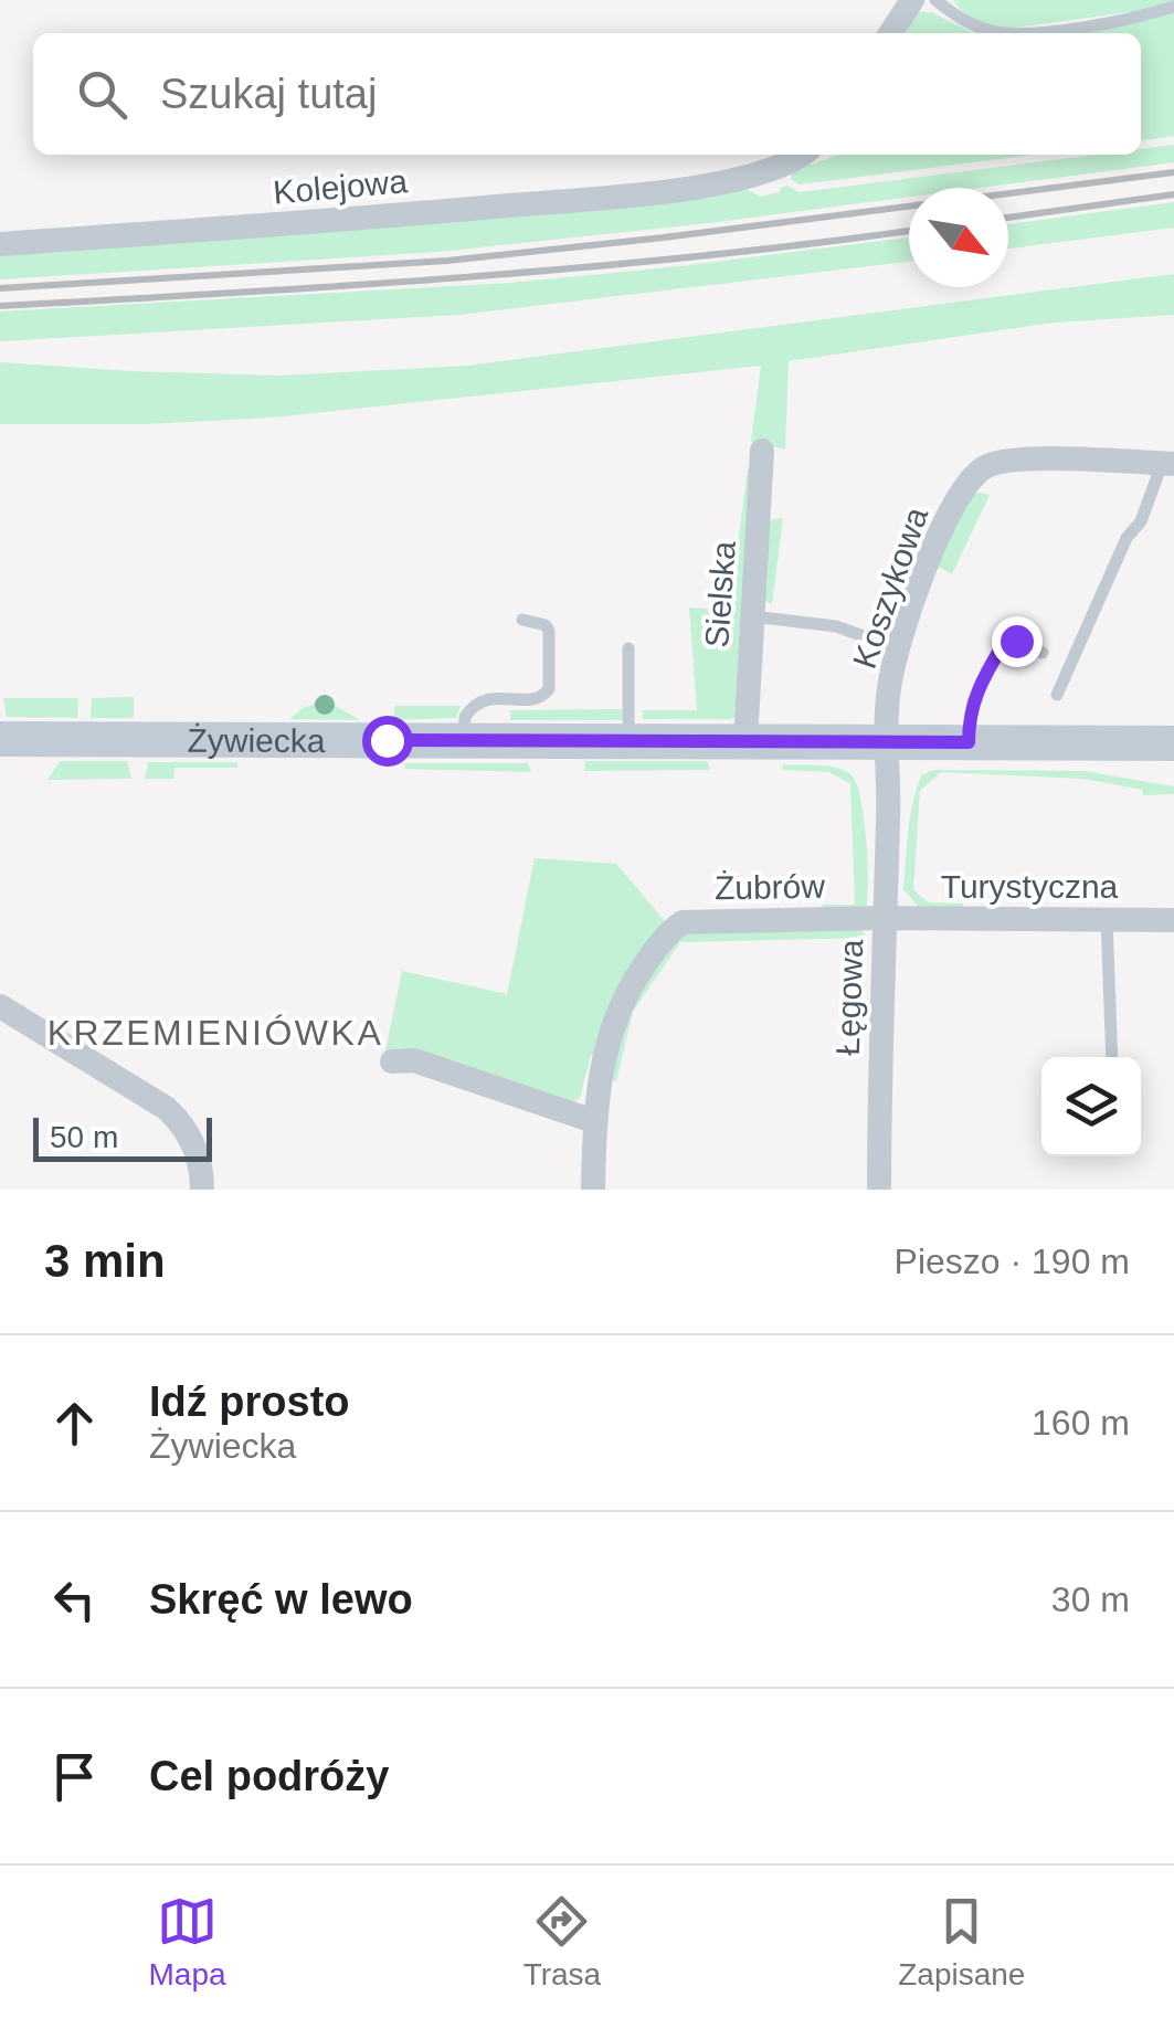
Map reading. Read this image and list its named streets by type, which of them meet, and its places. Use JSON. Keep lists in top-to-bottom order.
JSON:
{
  "streets": {
    "main road": ["Żywiecka"],
    "street": [
      "Kolejowa",
      "Koszykowa",
      "Sielska",
      "Turystyczna",
      "Żubrów",
      "Łęgowa"
    ]
  },
  "crossings": [
    ["Koszykowa", "Żywiecka"],
    ["Koszykowa", "Łęgowa"],
    ["Sielska", "Żywiecka"],
    ["Żywiecka", "Łęgowa"],
    ["Turystyczna", "Żubrów"],
    ["Turystyczna", "Łęgowa"],
    ["Żubrów", "Łęgowa"]
  ],
  "districts": ["KRZEMIENIÓWKA"],
  "scale_bar": "50 m",
  "north": "bottom right",
  "page": {
    "search": "Szukaj tutaj",
    "scale": "50 m",
    "heading": ["3 min", "Pieszo · 190 m"],
    "list": [
      ["Idź prosto", "Żywiecka", "160 m"],
      ["Skręć w lewo", "30 m"],
      "Cel podróży"
    ],
    "nav": ["Mapa", "Trasa", "Zapisane"]
  }
}
